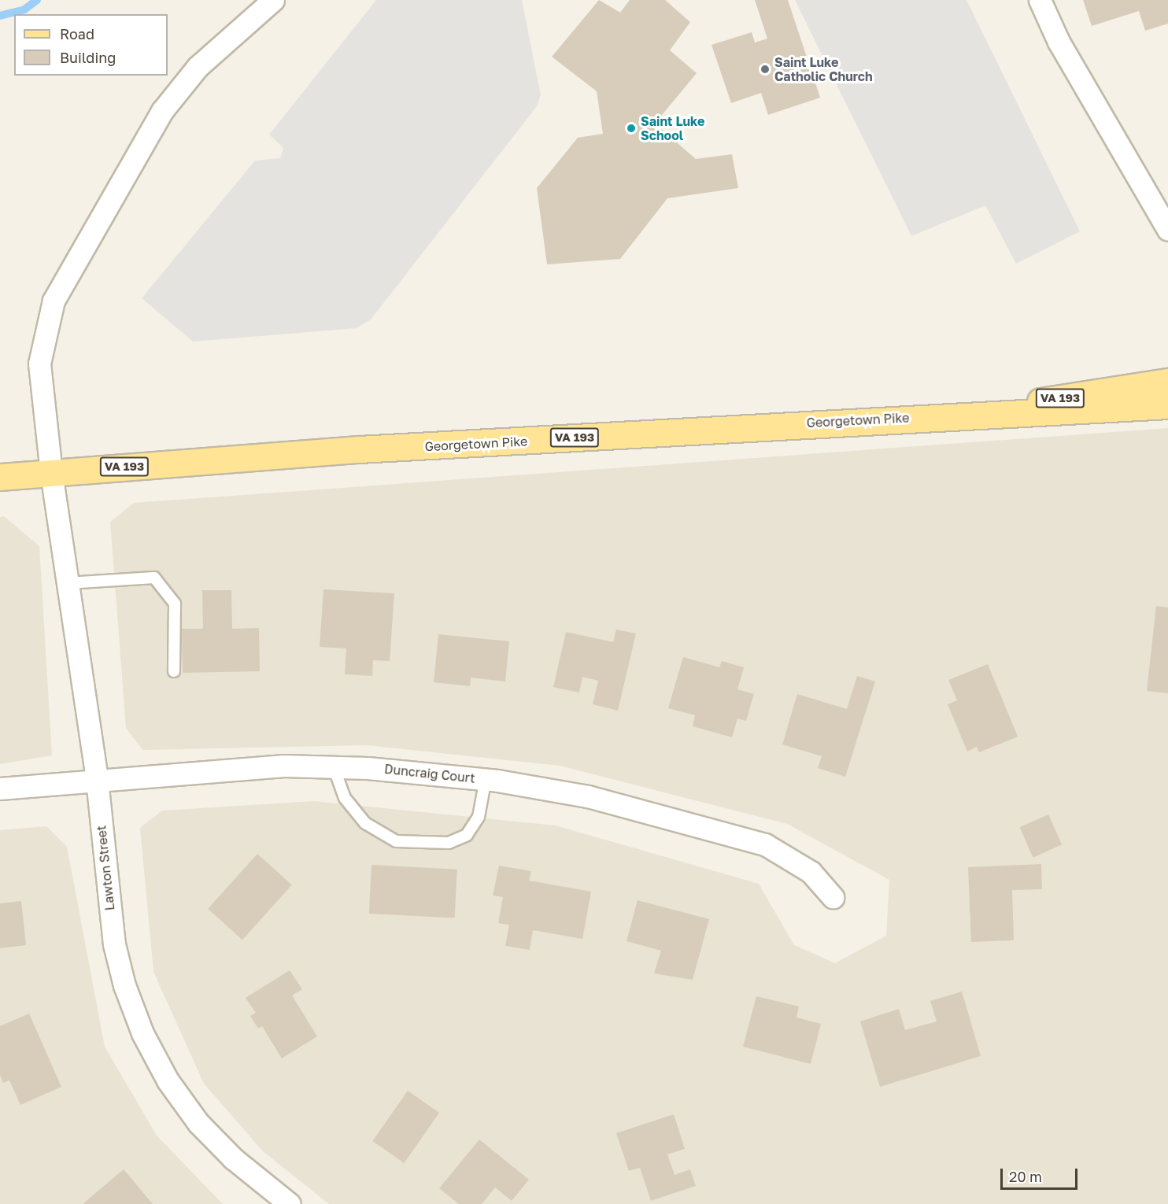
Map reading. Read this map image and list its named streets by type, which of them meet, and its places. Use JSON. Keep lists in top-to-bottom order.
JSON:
{
  "streets": {
    "main road": ["VA 193", "Georgetown Pike"],
    "street": ["Duncraig Court", "Lawton Street"]
  },
  "crossings": [
    ["Georgetown Pike", "Lawton Street"],
    ["Duncraig Court", "Lawton Street"]
  ],
  "places": ["Saint Luke Catholic Church", "Saint Luke School"],
  "legend": ["Road", "Building"],
  "scale_bar": "20 m"
}
